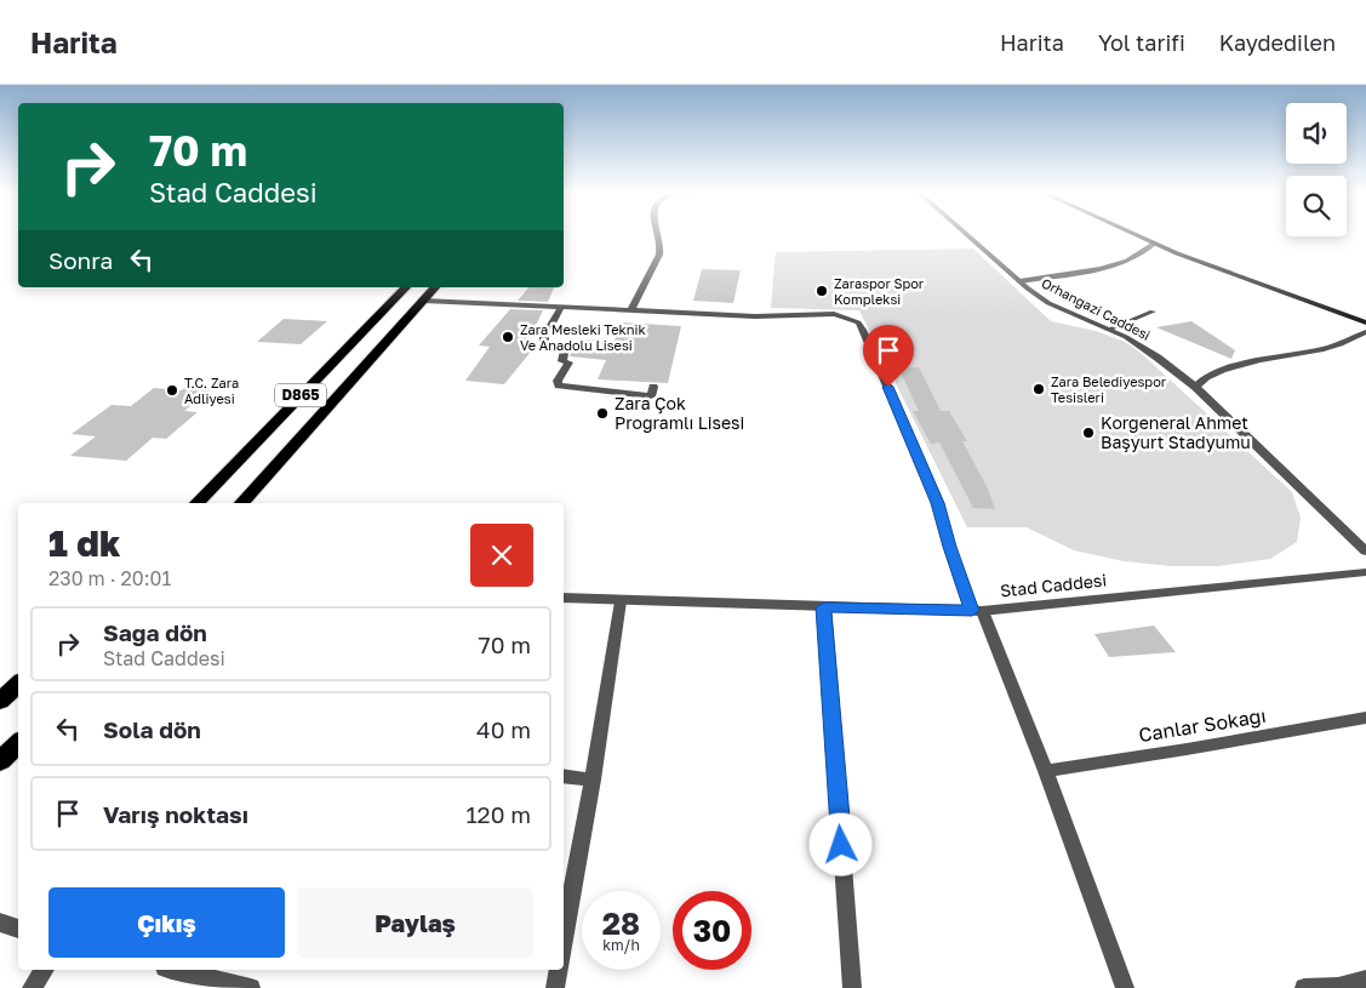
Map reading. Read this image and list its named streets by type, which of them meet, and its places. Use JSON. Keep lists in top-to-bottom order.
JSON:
{
  "streets": {
    "highway": ["D865"],
    "street": ["Orhangazi Caddesi", "Stad Caddesi", "Canlar Sokağı"]
  },
  "places": [
    "Zaraspor Spor Kompleksi",
    "Zara Mesleki Teknik Ve Anadolu Lisesi",
    "Zara Belediyespor Tesisleri",
    "T.C. Zara Adliyesi",
    "Zara Çok Programlı Lisesi",
    "Korgeneral Ahmet Başyurt Stadyumu"
  ],
  "page": {
    "header": "Harita",
    "nav": ["Harita", "Yol tarifi", "Kaydedilen"],
    "turn": ["70 m", "Stad Caddesi"],
    "then": "Sonra",
    "heading": ["1 dk", "230 m · 20:01"],
    "list": [
      {
        "name": "Sağa dön",
        "note": "Stad Caddesi",
        "value": "70 m"
      },
      {
        "name": "Sola dön",
        "value": "40 m"
      },
      {
        "name": "Varış noktası",
        "value": "120 m"
      }
    ],
    "buttons": ["Çıkış", "Paylaş"],
    "speed": "28 km/h",
    "limit": "30"
  }
}
